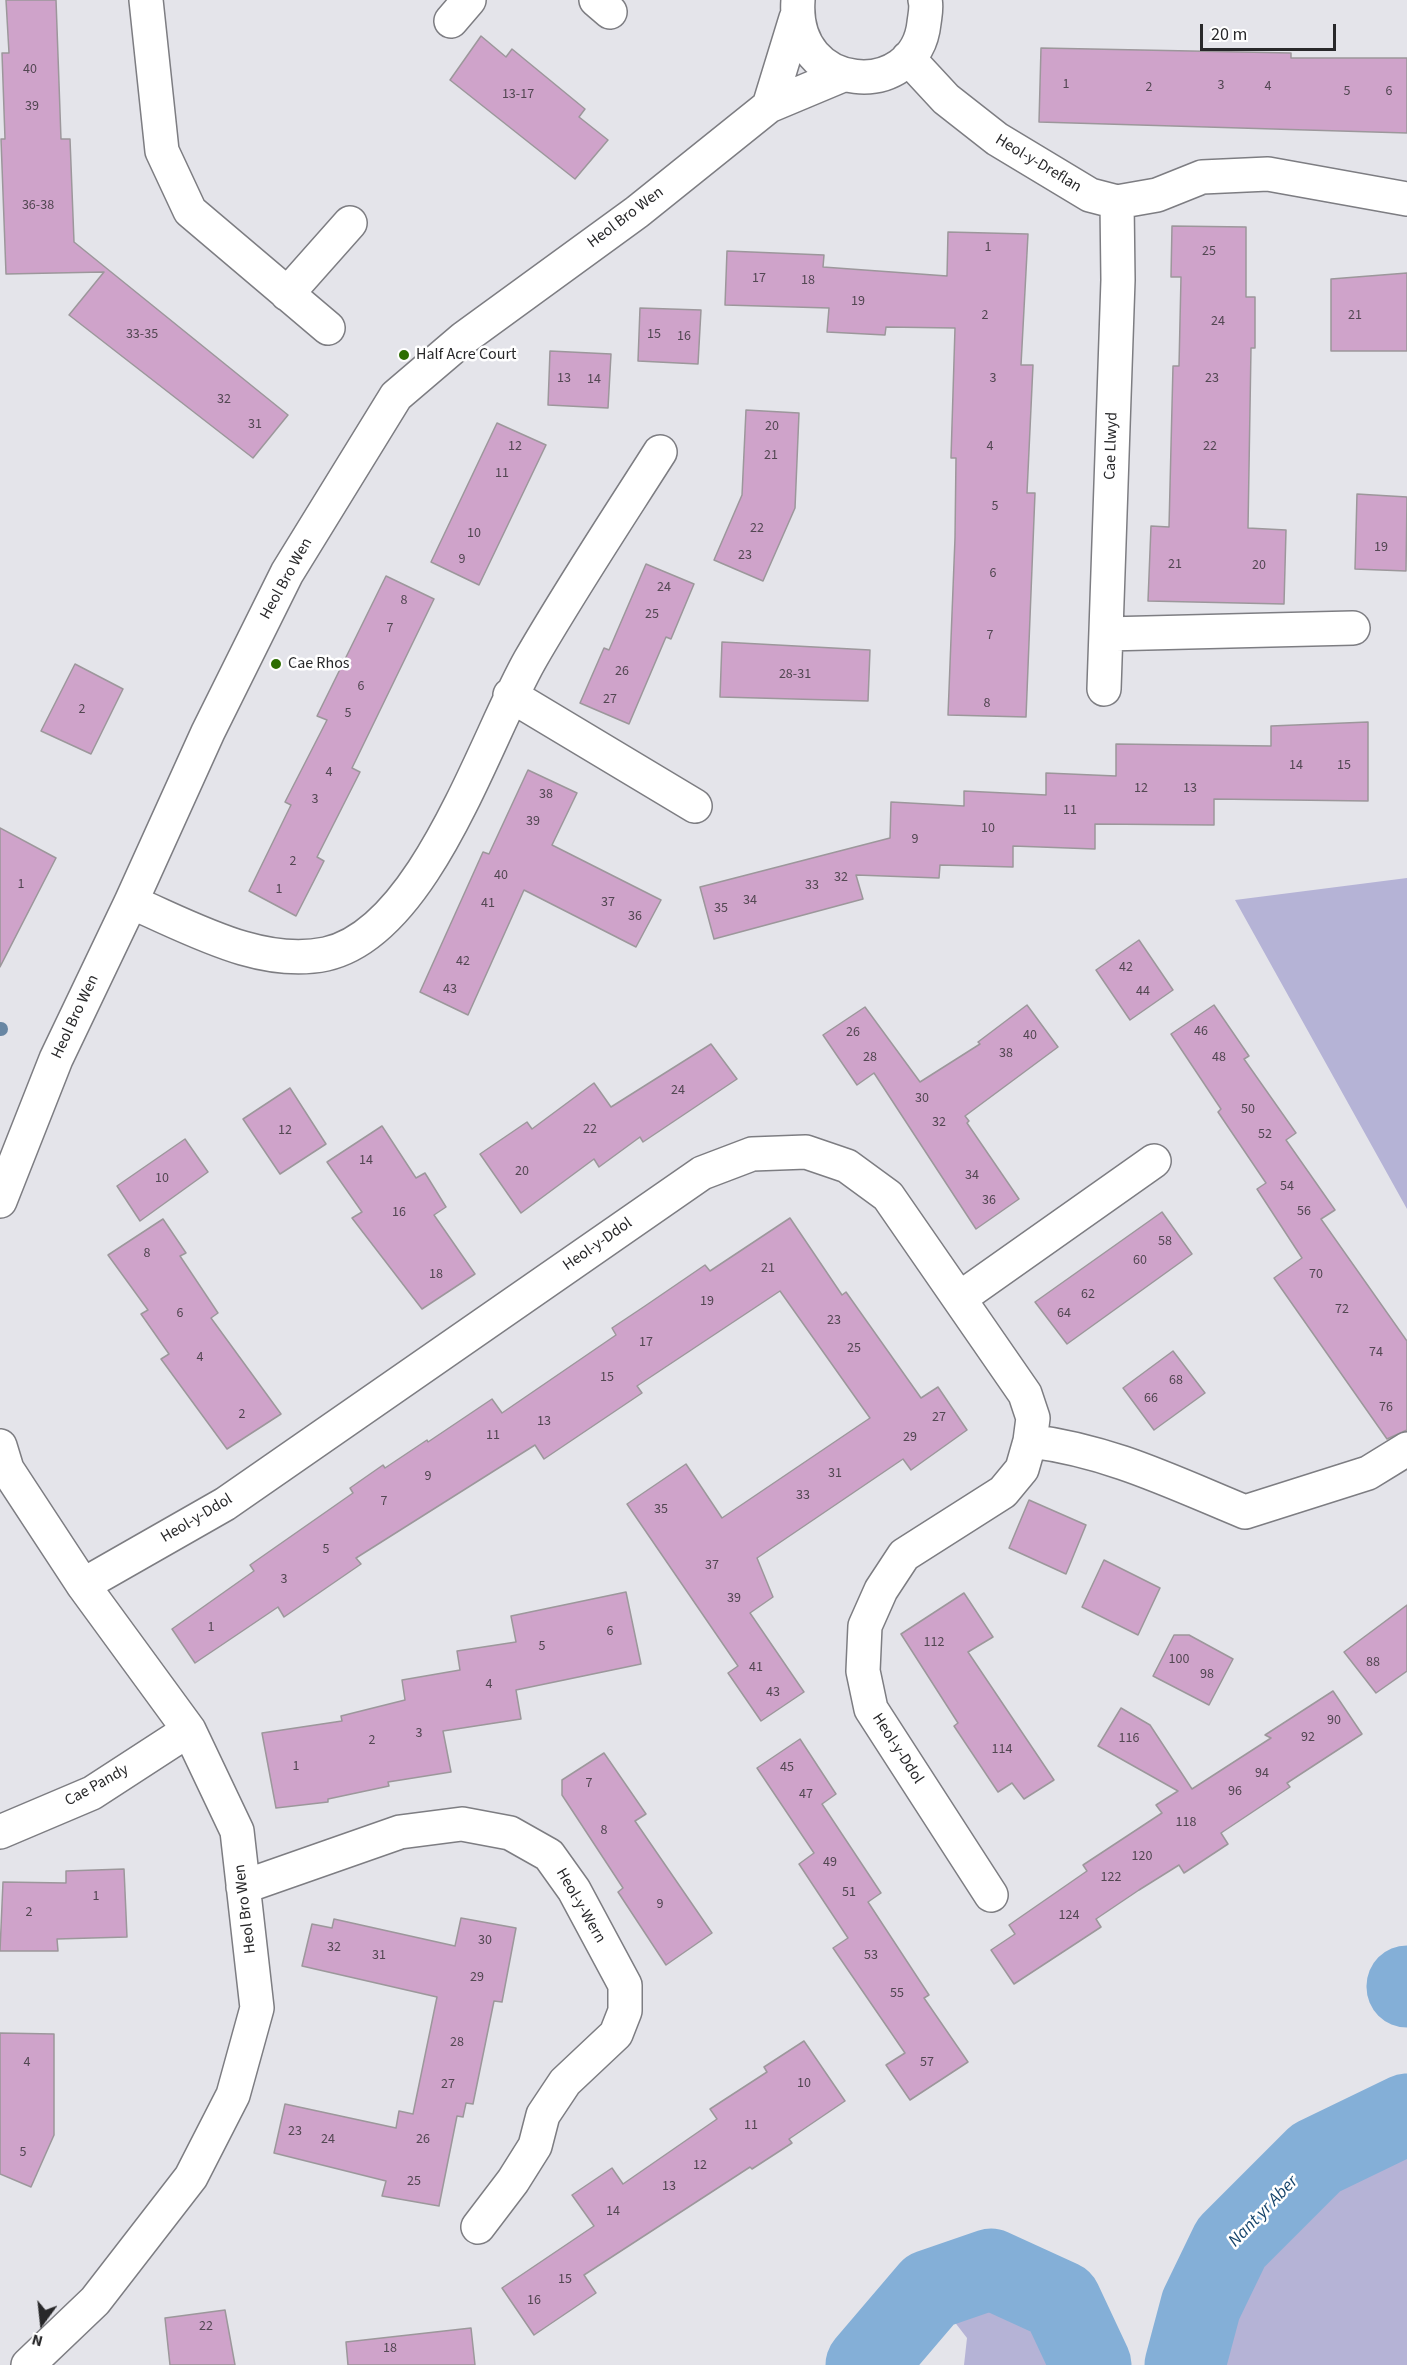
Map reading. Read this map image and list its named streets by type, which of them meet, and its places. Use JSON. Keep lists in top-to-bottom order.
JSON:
{
  "streets": {
    "street": [
      "Heol-y-Dreflan",
      "Heol Bro Wen",
      "Cae Llwyd",
      "Heol-y-Ddol",
      "Cae Pandy",
      "Heol-y-Wern"
    ]
  },
  "crossings": [
    ["Heol-y-Dreflan", "Heol Bro Wen"],
    ["Heol-y-Dreflan", "Cae Llwyd"],
    ["Heol Bro Wen", "Heol-y-Ddol"],
    ["Heol Bro Wen", "Cae Pandy"],
    ["Heol Bro Wen", "Heol-y-Wern"]
  ],
  "water": ["Nant yr Aber"],
  "places": ["Half Acre Court", "Cae Rhos"],
  "house_numbers": [
    "40",
    "1",
    "3",
    "4",
    "2",
    "5",
    "6",
    "13-17",
    "39",
    "36-38",
    "1",
    "25",
    "17",
    "18",
    "19",
    "2",
    "21",
    "24",
    "33-35",
    "15",
    "16",
    "13",
    "3",
    "23",
    "14",
    "32",
    "31",
    "20",
    "12",
    "4",
    "22",
    "21",
    "11",
    "5",
    "22",
    "10",
    "19",
    "23",
    "9",
    "21",
    "20",
    "6",
    "24",
    "8",
    "25",
    "7",
    "7",
    "26",
    "28-31",
    "6",
    "27",
    "8",
    "2",
    "5",
    "14",
    "15",
    "4",
    "12",
    "13",
    "38",
    "3",
    "11",
    "39",
    "10",
    "9",
    "2",
    "40",
    "32",
    "1",
    "33",
    "1",
    "34",
    "37",
    "41",
    "35",
    "36",
    "42",
    "42",
    "43",
    "44",
    "46",
    "26",
    "40",
    "38",
    "28",
    "48",
    "24",
    "30",
    "50",
    "32",
    "22",
    "12",
    "52",
    "14",
    "20",
    "34",
    "10",
    "54",
    "36",
    "56",
    "16",
    "58",
    "8",
    "60",
    "21",
    "18",
    "70",
    "62",
    "19",
    "72",
    "6",
    "64",
    "23",
    "17",
    "25",
    "74",
    "4",
    "15",
    "68",
    "66",
    "76",
    "2",
    "27",
    "13",
    "11",
    "29",
    "31",
    "9",
    "33",
    "7",
    "35",
    "5",
    "37",
    "3",
    "39",
    "1",
    "6",
    "112",
    "5",
    "100",
    "88",
    "41",
    "98",
    "4",
    "43",
    "90",
    "3",
    "92",
    "116",
    "2",
    "114",
    "1",
    "45",
    "94",
    "7",
    "96",
    "47",
    "118",
    "8",
    "120",
    "49",
    "122",
    "51",
    "1",
    "9",
    "2",
    "124",
    "30",
    "32",
    "31",
    "53",
    "29",
    "55",
    "28",
    "4",
    "57",
    "10",
    "27",
    "11",
    "23",
    "24",
    "26",
    "5",
    "12",
    "25",
    "13",
    "14",
    "15",
    "16",
    "22",
    "18"
  ],
  "scale_bar": "20 m",
  "north": "bottom"
}
